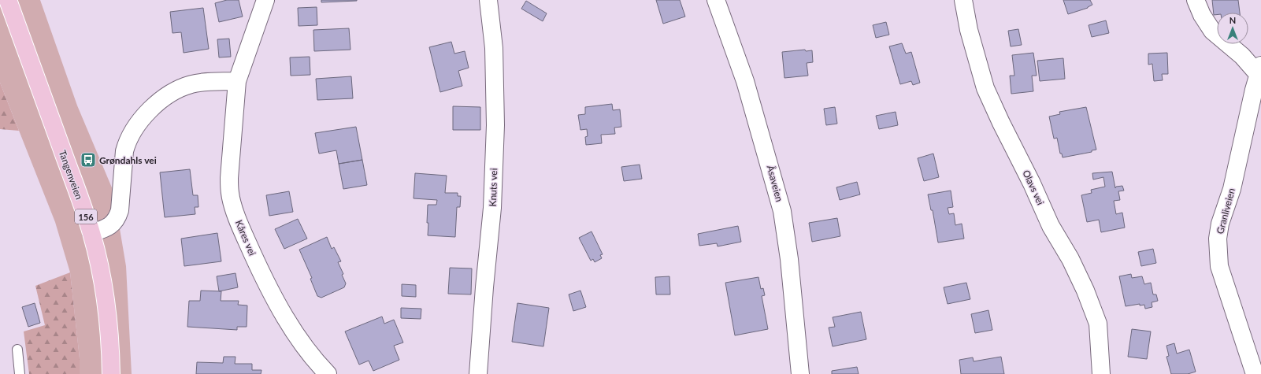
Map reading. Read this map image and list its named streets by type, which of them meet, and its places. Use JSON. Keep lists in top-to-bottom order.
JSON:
{
  "streets": {
    "main road": ["Tangenveien", "156"],
    "street": [
      "Åsaveien",
      "Knuts vei",
      "Olavs vei",
      "Granliveien",
      "Kåres vei"
    ]
  },
  "places": {
    "bus stop": ["Grøndahls vei"]
  },
  "north": "top"
}
